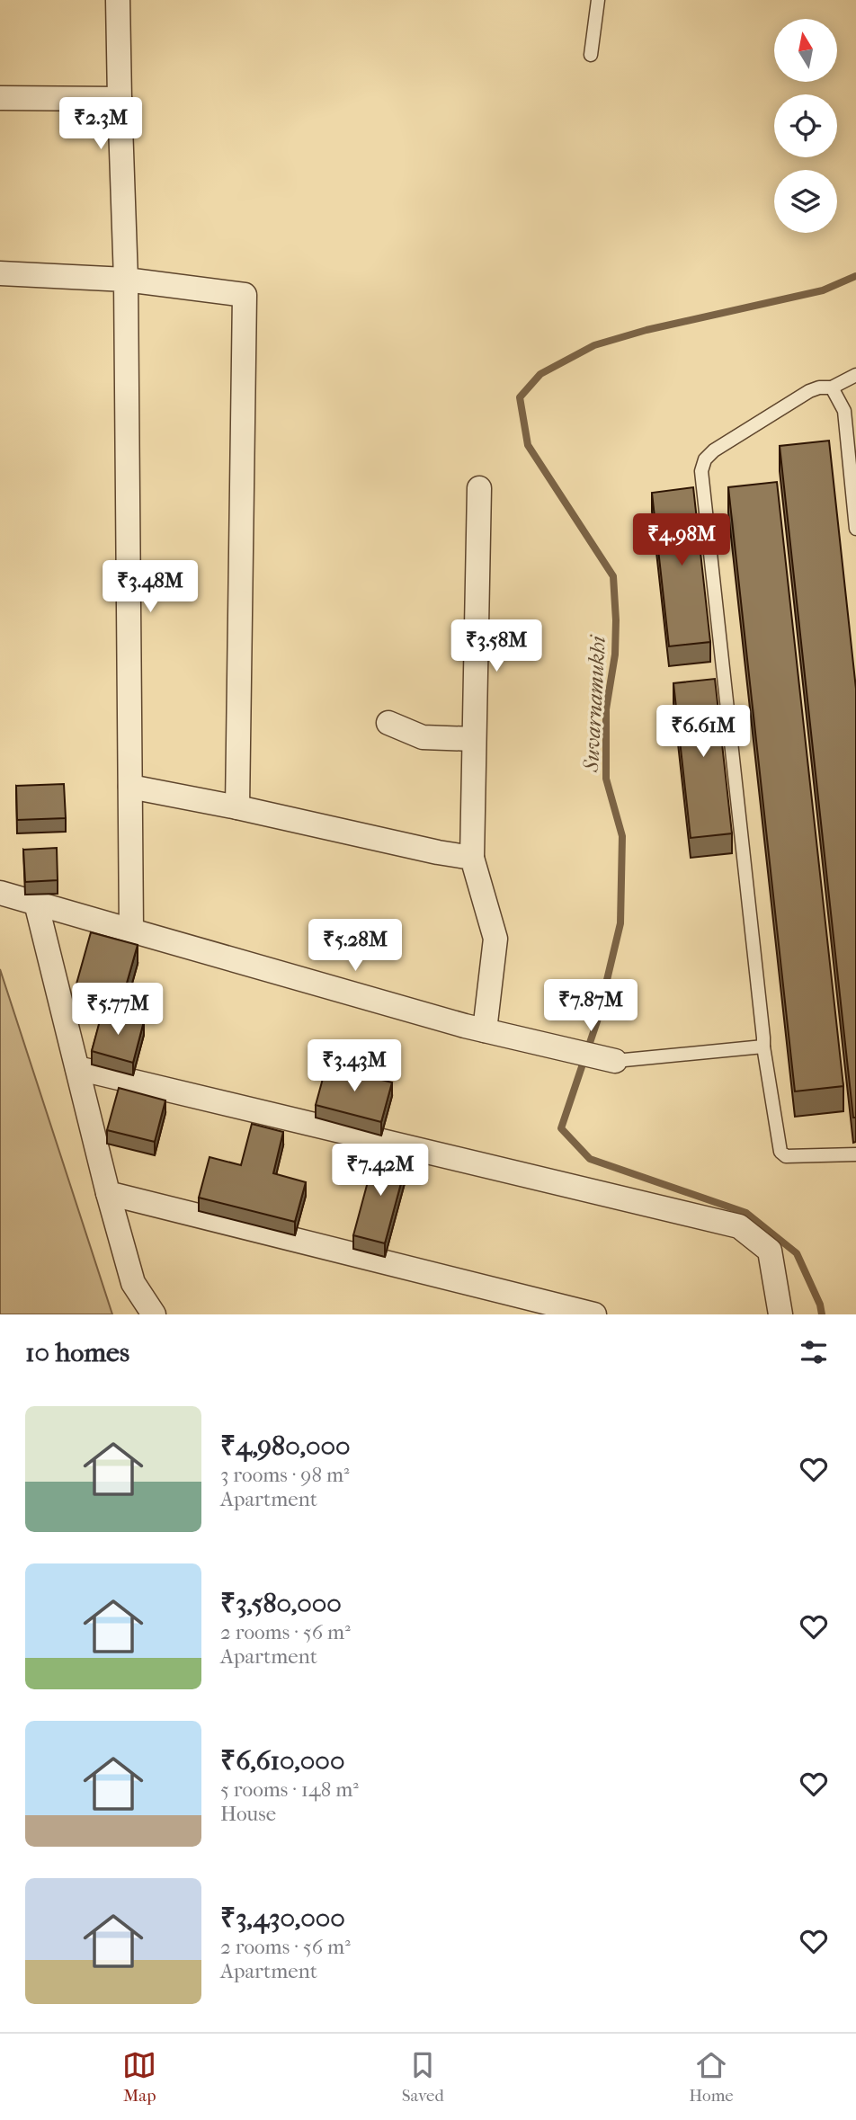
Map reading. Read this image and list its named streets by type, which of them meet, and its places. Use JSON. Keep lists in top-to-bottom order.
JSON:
{
  "water": ["Suvarnamukhi"],
  "north": "top",
  "page": {
    "price": [
      "₹2.3M",
      "₹4.98M",
      "₹3.48M",
      "₹3.58M",
      "₹6.61M",
      "₹5.28M",
      "₹7.87M",
      "₹5.77M",
      "₹3.43M",
      "₹7.42M"
    ],
    "heading": "10 homes",
    "list": [
      {
        "name": "₹4,980,000",
        "note": "3 rooms · 98 m² · Apartment"
      },
      {
        "name": "₹3,580,000",
        "note": "2 rooms · 56 m² · Apartment"
      },
      {
        "name": "₹6,610,000",
        "note": "5 rooms · 148 m² · House"
      },
      {
        "name": "₹3,430,000",
        "note": "2 rooms · 56 m² · Apartment"
      }
    ],
    "tabs": ["Map", "Saved", "Home"]
  }
}
